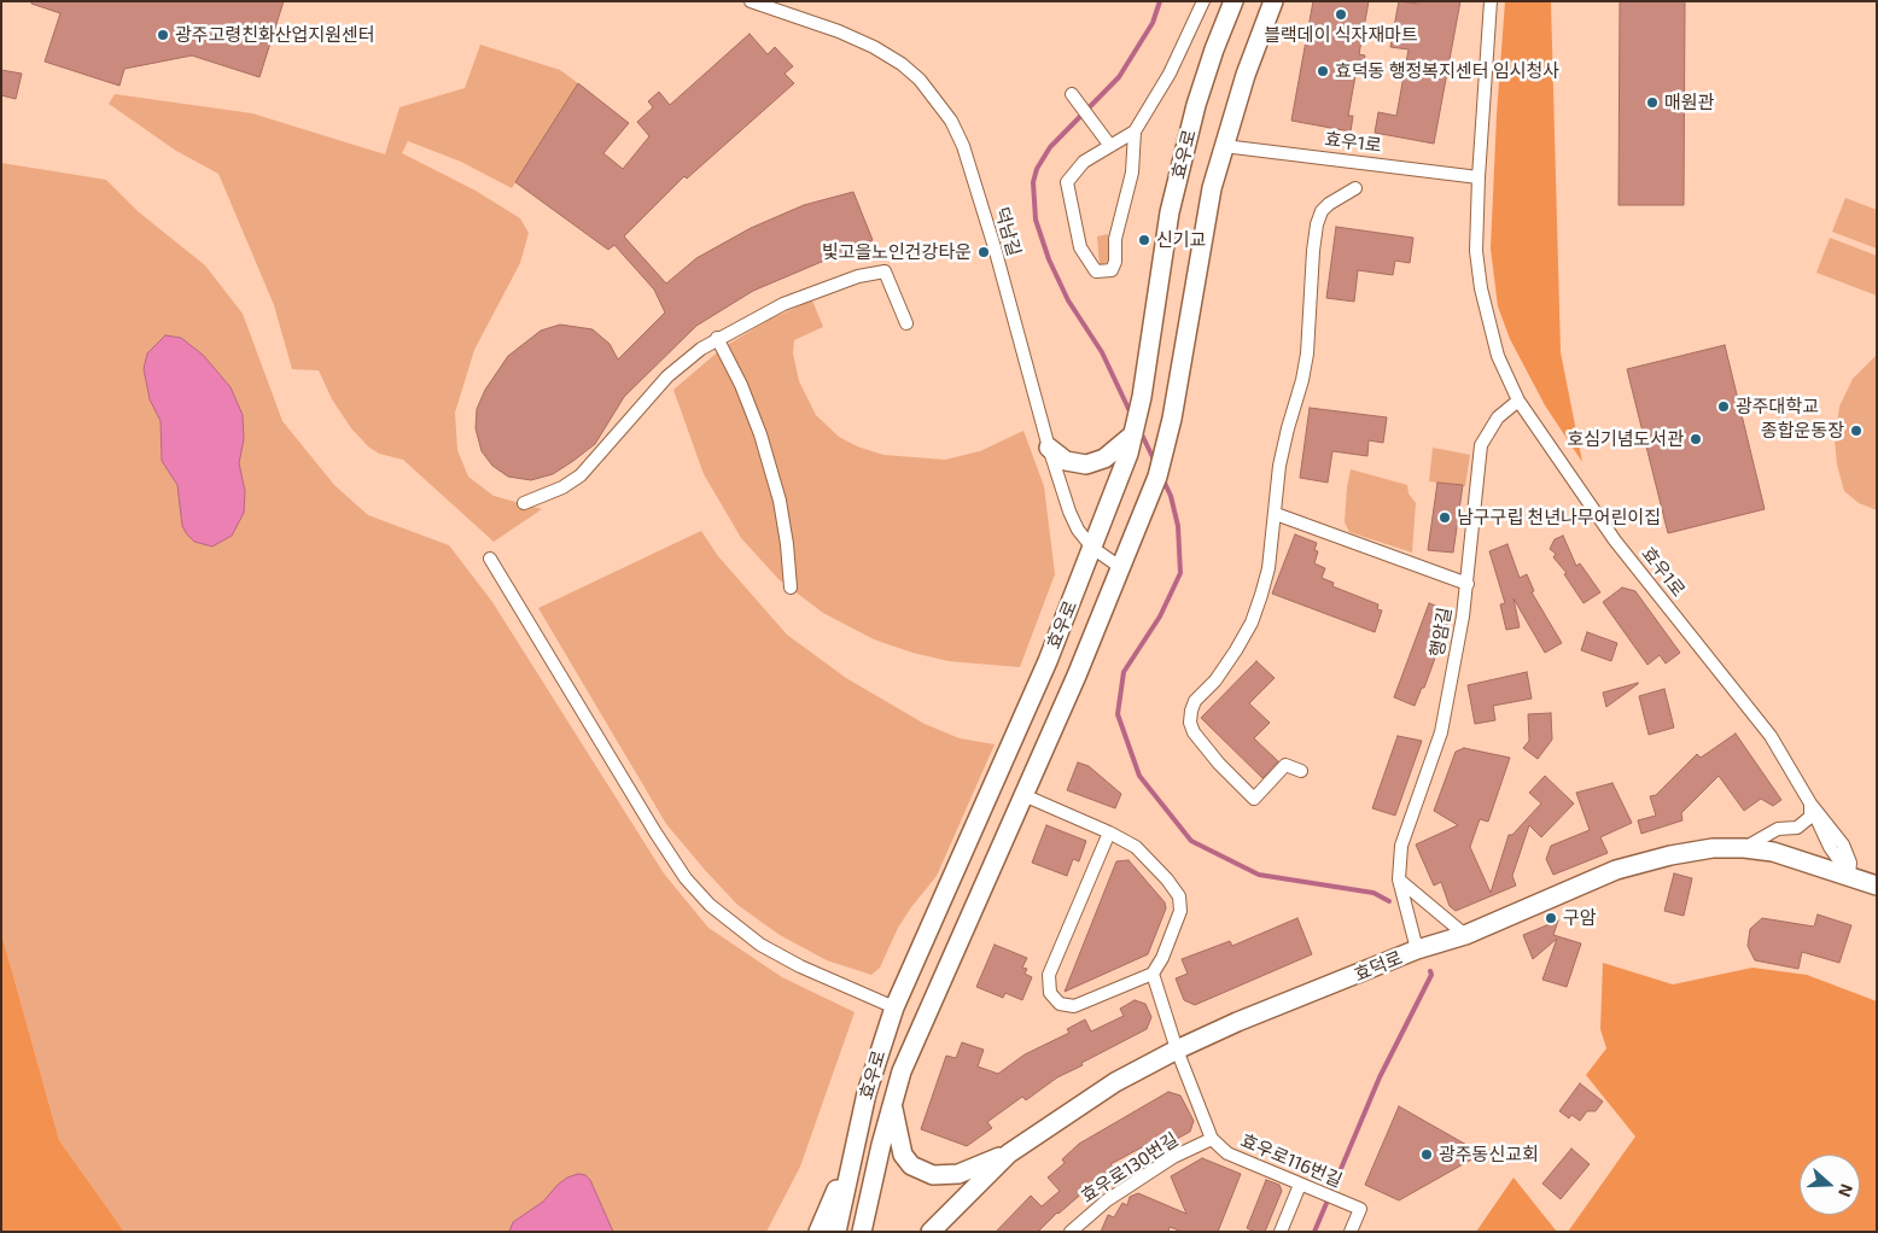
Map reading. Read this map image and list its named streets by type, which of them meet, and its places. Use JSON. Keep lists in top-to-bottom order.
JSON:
{
  "streets": {
    "main road": ["효우로", "효덕로"],
    "street": [
      "효우1로",
      "덕남길",
      "행암길",
      "효우로116번길",
      "효우로130번길"
    ]
  },
  "crossings": [
    ["효우1로", "효우로"],
    ["효우1로", "행암길"],
    ["효우1로", "효덕로"],
    ["효우로", "덕남길"],
    ["행암길", "효덕로"],
    ["효우로116번길", "효우로130번길"]
  ],
  "places": [
    "블랙데이 식자재마트",
    "광주고령친화산업지원센터",
    "효덕동 행정복지센터 임시청사",
    "매원관",
    "신기교",
    "빛고을노인건강타운",
    "광주대학교",
    "종합운동장",
    "호심기념도서관",
    "남구구립 천년나무어린이집",
    "구암",
    "광주동신교회"
  ],
  "north": "right"
}
